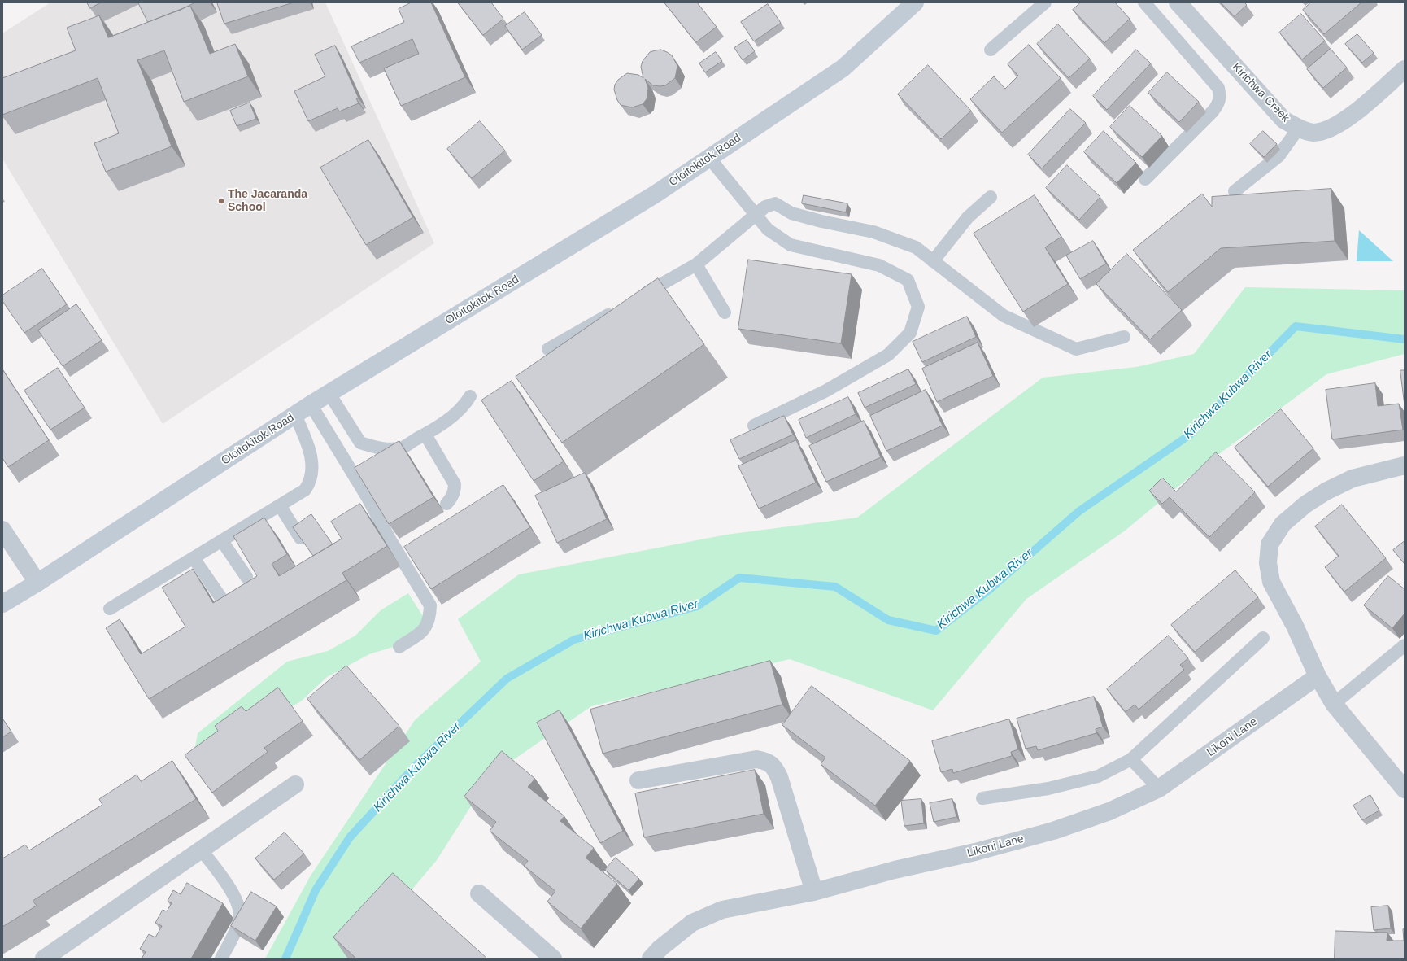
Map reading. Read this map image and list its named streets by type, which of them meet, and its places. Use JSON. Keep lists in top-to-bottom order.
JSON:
{
  "streets": {
    "main road": ["Oloitokitok Road"],
    "street": ["Kirichwa Creek", "Likoni Lane"]
  },
  "water": ["Kirichwa Kubwa River"],
  "places": ["The Jacaranda School"]
}
